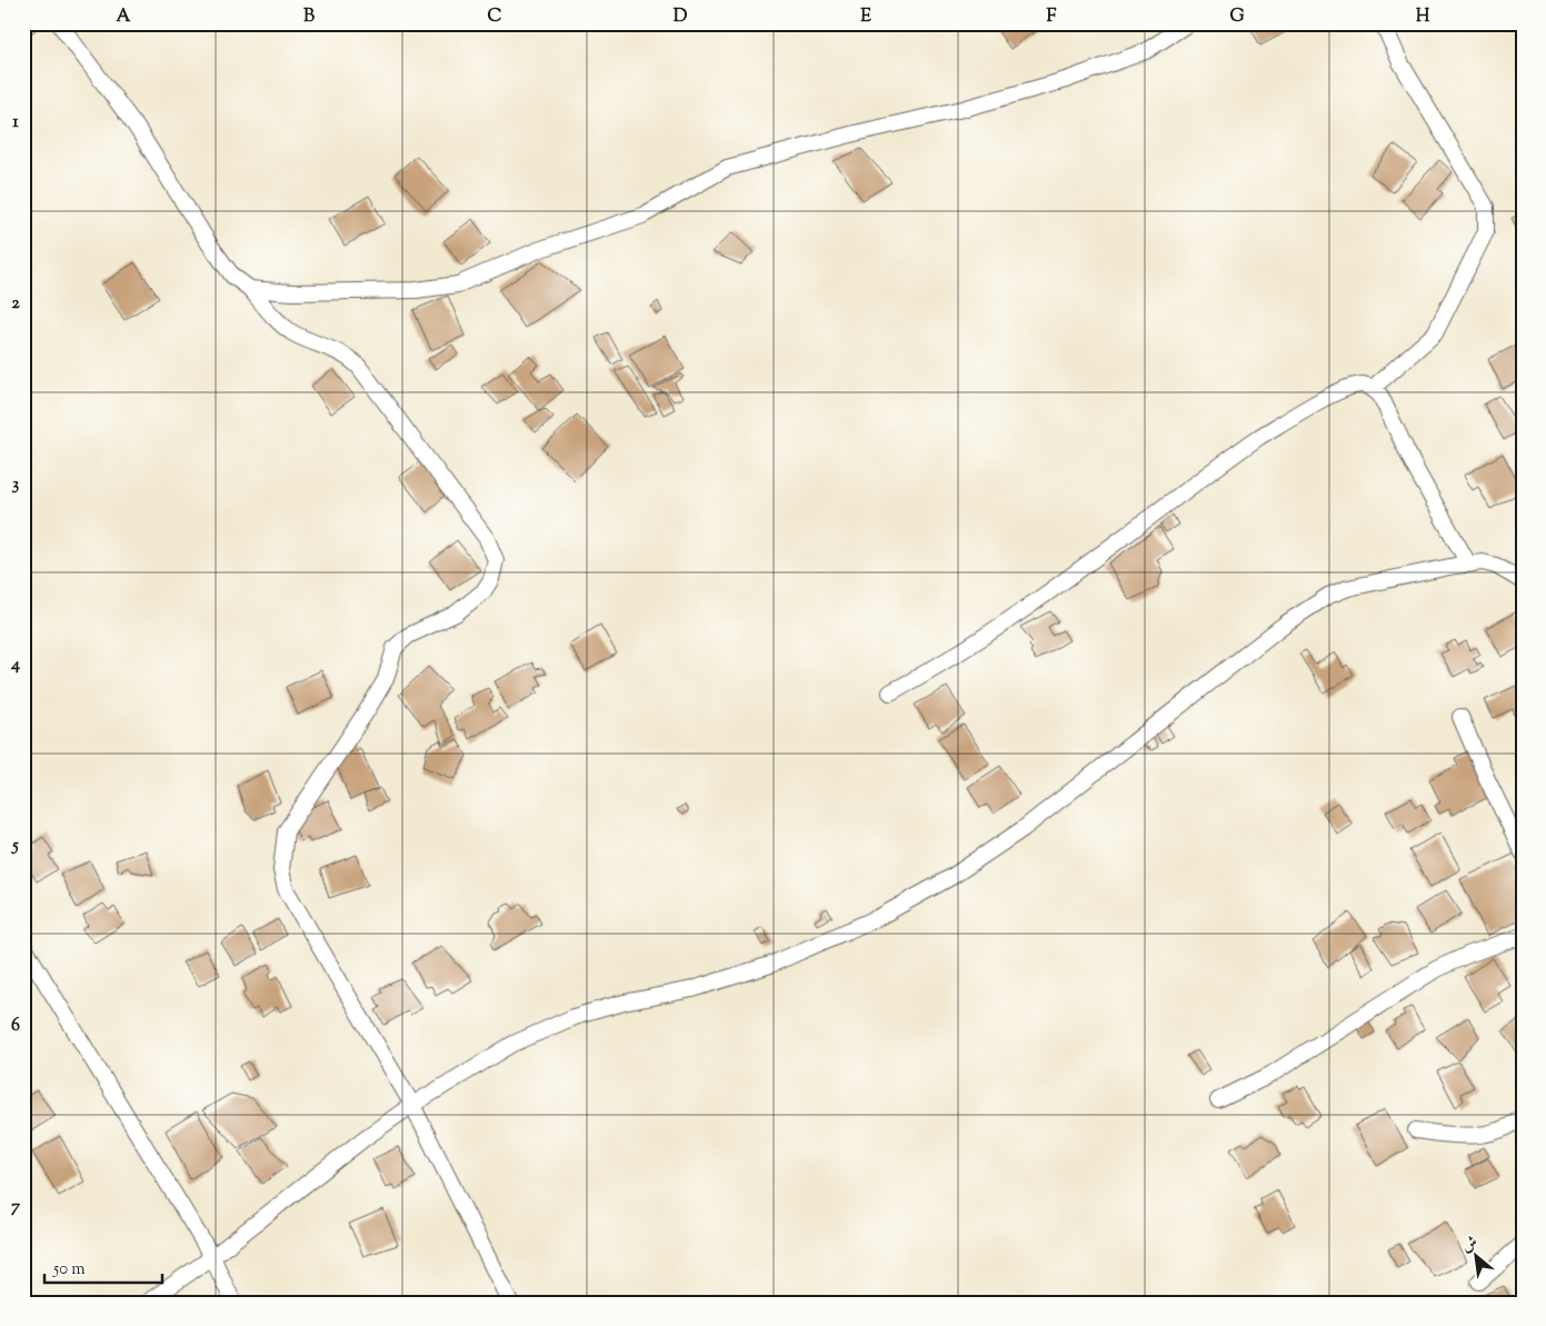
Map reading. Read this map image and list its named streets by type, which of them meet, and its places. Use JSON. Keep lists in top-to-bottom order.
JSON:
{
  "scale_bar": "50 m",
  "north": "top left",
  "grid": {
    "columns": [
      "A",
      "B",
      "C",
      "D",
      "E",
      "F",
      "G",
      "H"
    ],
    "rows": [
      "1",
      "2",
      "3",
      "4",
      "5",
      "6",
      "7"
    ]
  }
}
